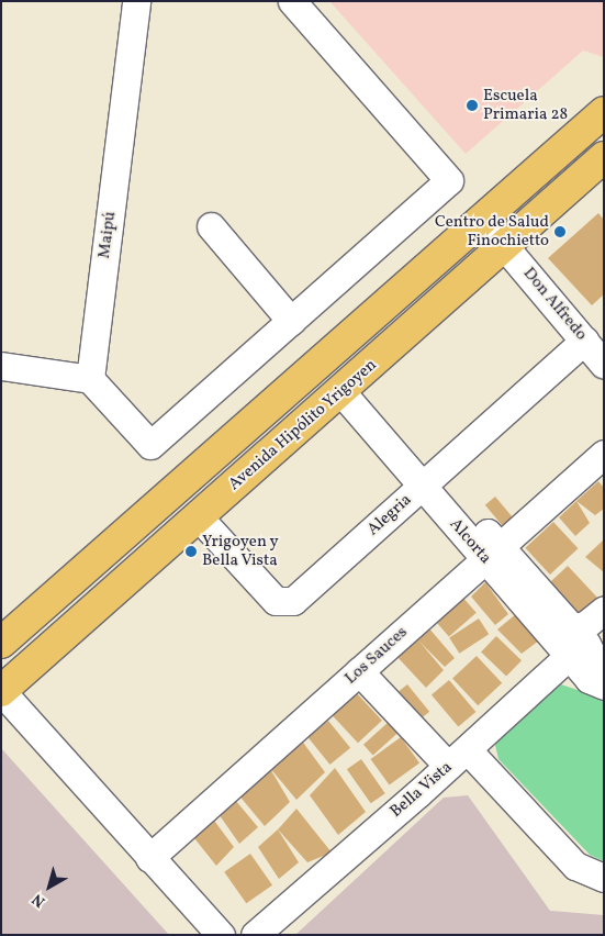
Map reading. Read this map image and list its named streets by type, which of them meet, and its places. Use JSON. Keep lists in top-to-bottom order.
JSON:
{
  "streets": {
    "main road": ["Avenida Hipólito Yrigoyen"],
    "street": [
      "Maipú",
      "Don Alfredo",
      "Alegria",
      "Alcorta",
      "Los Sauces",
      "Bella Vista"
    ]
  },
  "crossings": [
    ["Don Alfredo", "Avenida Hipólito Yrigoyen"],
    ["Don Alfredo", "Alegria"],
    ["Avenida Hipólito Yrigoyen", "Alegria"],
    ["Avenida Hipólito Yrigoyen", "Alcorta"],
    ["Alegria", "Alcorta"],
    ["Alcorta", "Los Sauces"],
    ["Alcorta", "Bella Vista"]
  ],
  "places": ["Escuela Primaria 28", "Centro de Salud Finochietto", "Yrigoyen y Bella Vista"],
  "north": "bottom left"
}
